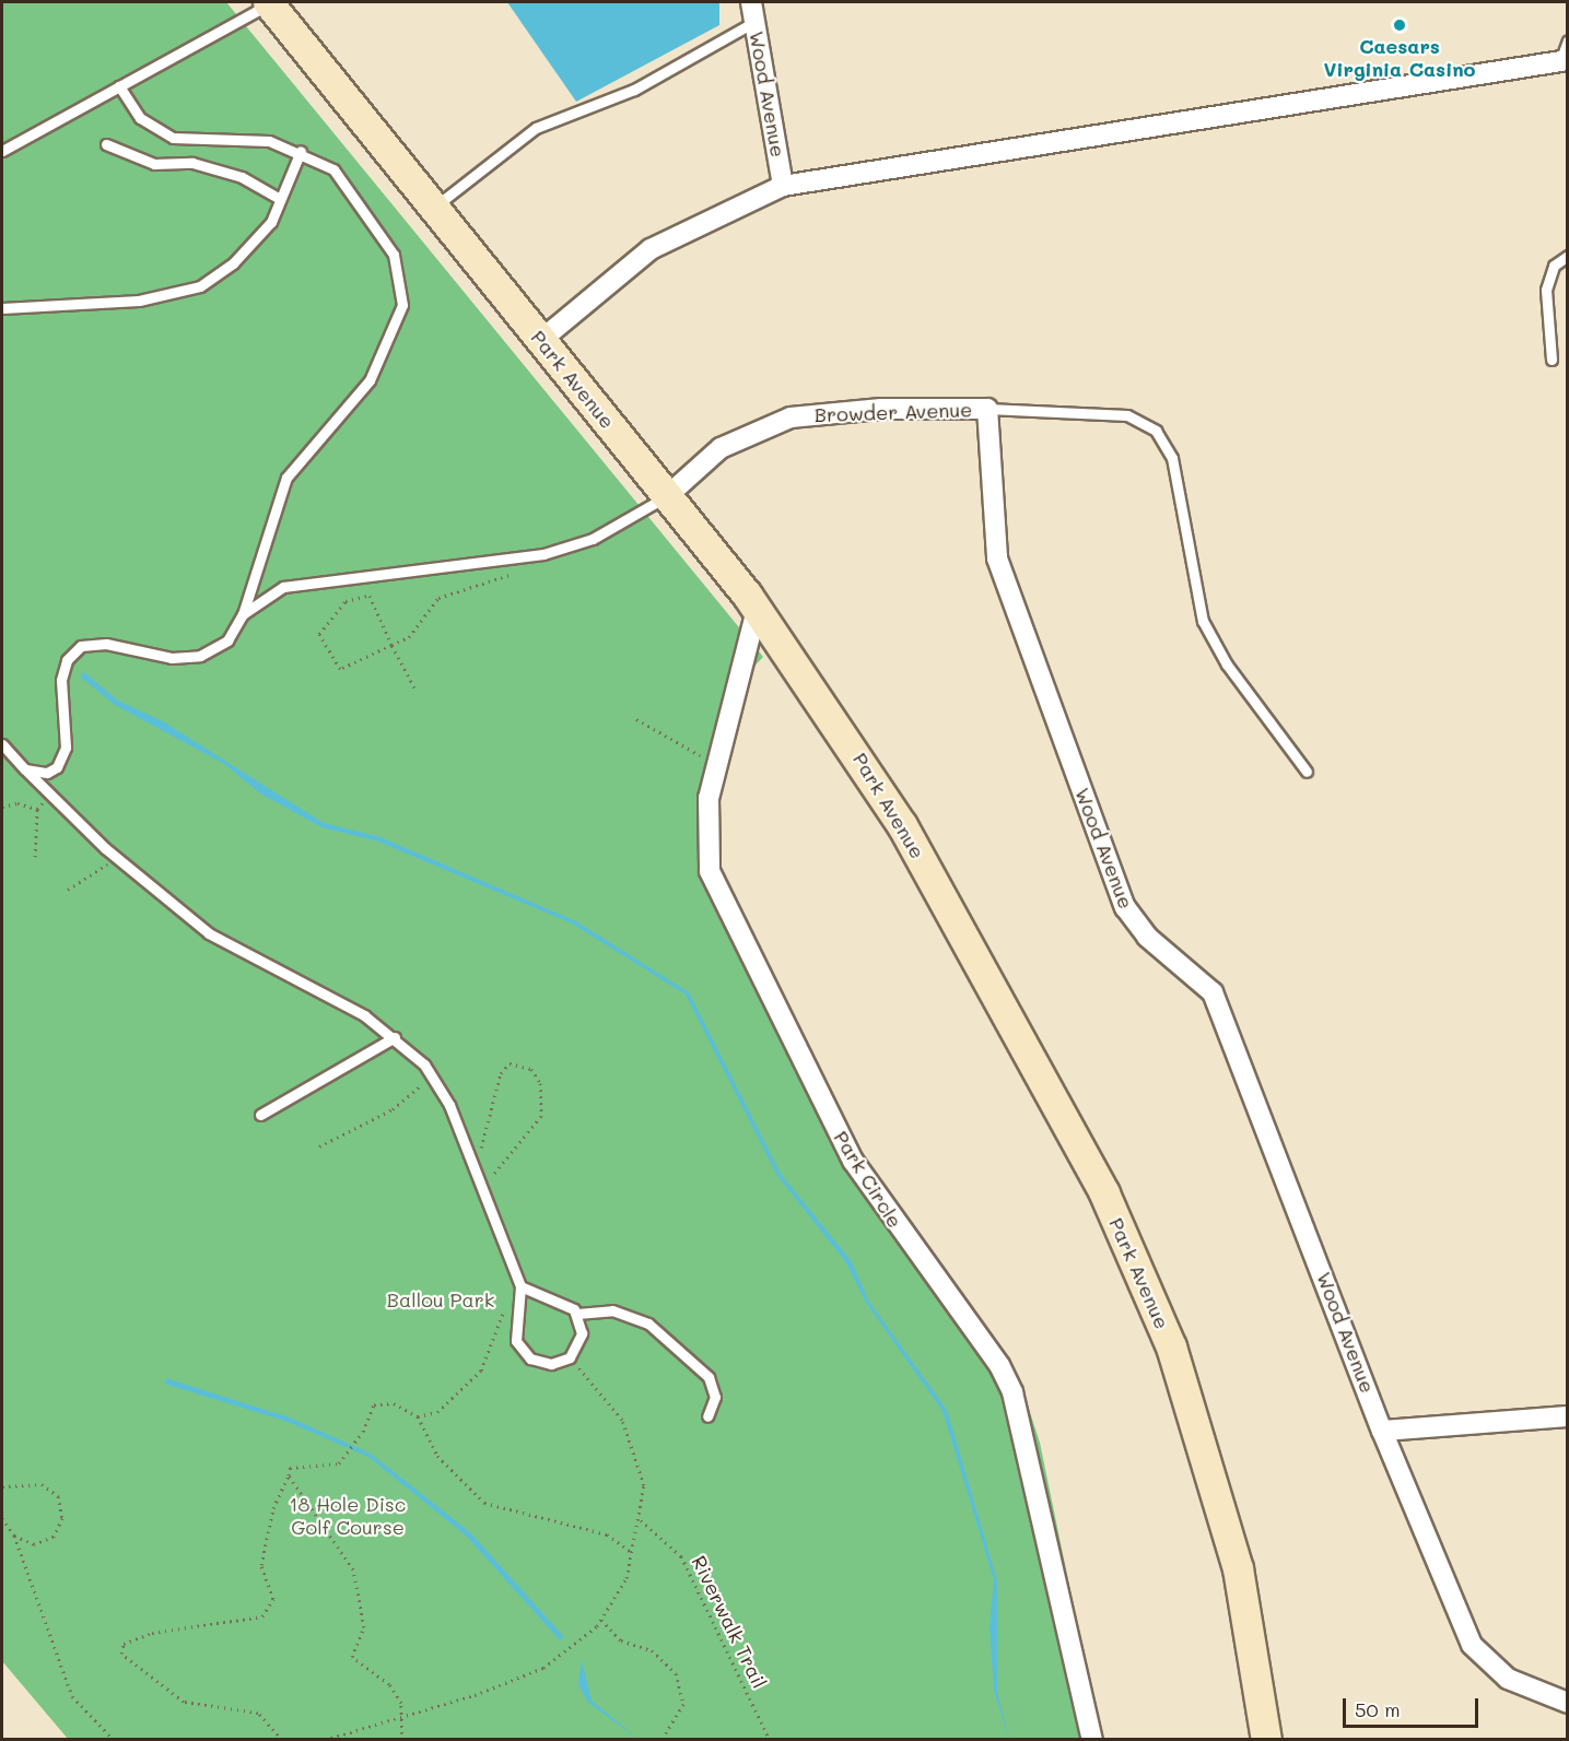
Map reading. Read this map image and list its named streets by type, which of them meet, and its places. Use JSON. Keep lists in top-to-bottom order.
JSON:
{
  "streets": {
    "main road": ["Park Avenue"],
    "street": ["Wood Avenue", "Browder Avenue", "Park Circle"],
    "path": ["Riverwalk Trail"]
  },
  "crossings": [
    ["Wood Avenue", "Browder Avenue"],
    ["Park Avenue", "Browder Avenue"],
    ["Park Avenue", "Park Circle"]
  ],
  "parks": ["Ballou Park", "18 Hole Disc Golf Course"],
  "places": ["Caesars Virginia Casino"],
  "scale_bar": "50 m"
}
